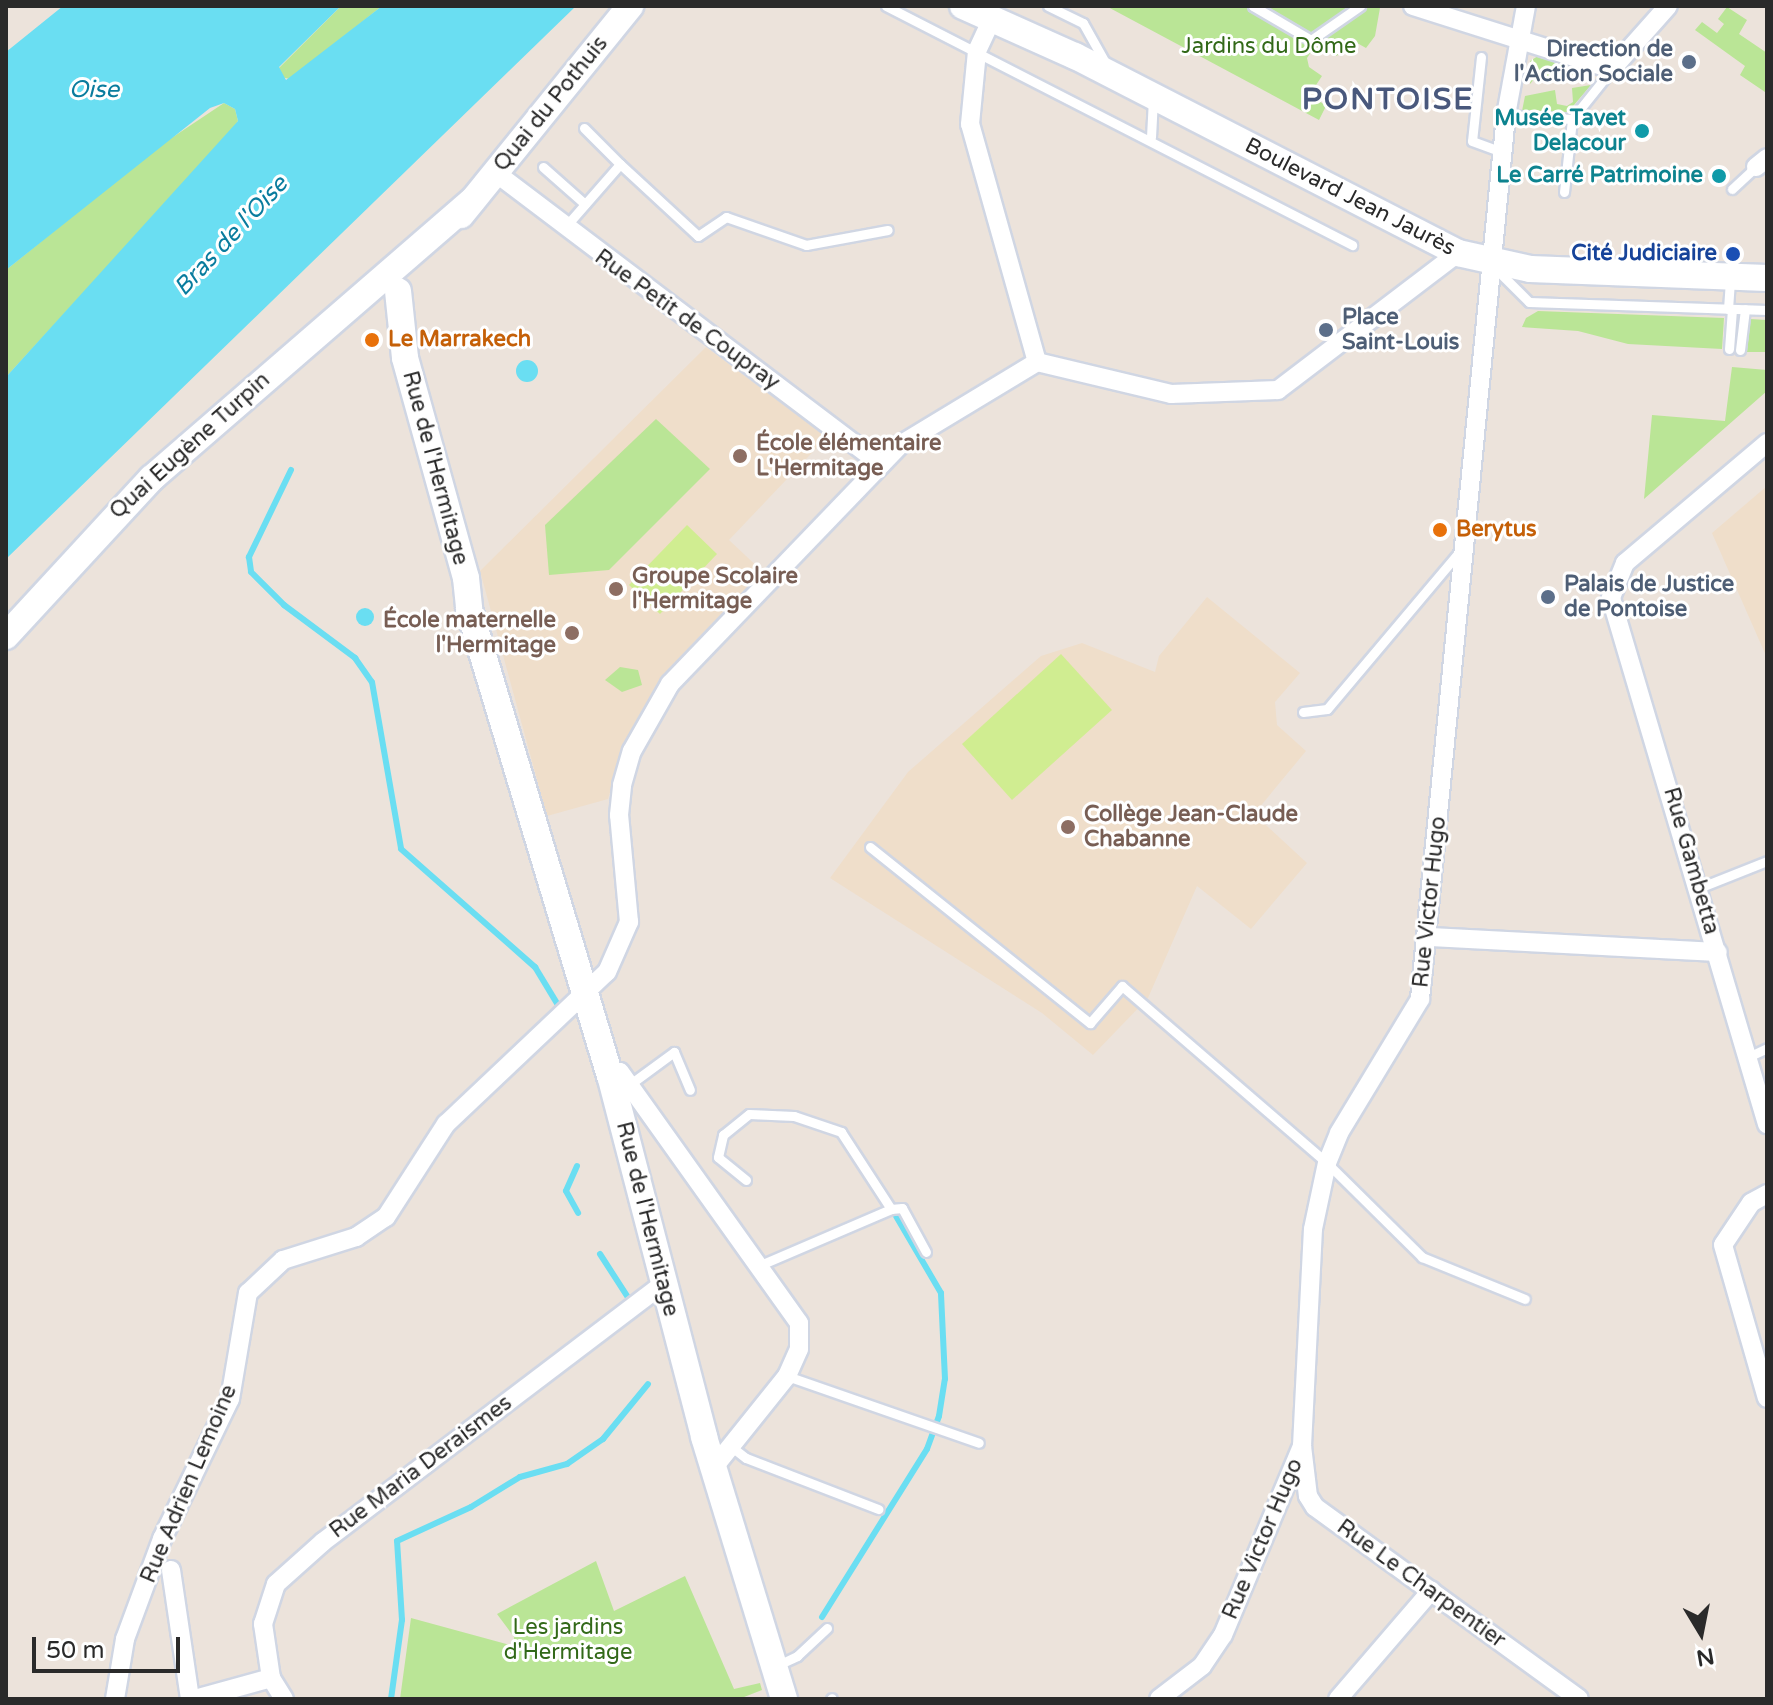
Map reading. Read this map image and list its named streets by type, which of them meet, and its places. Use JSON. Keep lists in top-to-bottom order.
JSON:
{
  "streets": {
    "main road": [
      "Quai du Pothuis",
      "Boulevard Jean Jaurès",
      "Quai Eugène Turpin",
      "Rue de l'Hermitage"
    ],
    "street": [
      "Rue Petit de Coupray",
      "Rue Gambetta",
      "Rue Victor Hugo",
      "Rue Maria Deraismes",
      "Rue Adrien Lemoine",
      "Rue Le Charpentier"
    ]
  },
  "crossings": [
    ["Quai du Pothuis", "Rue Petit de Coupray"],
    ["Quai du Pothuis", "Quai Eugène Turpin"],
    ["Quai du Pothuis", "Rue de l'Hermitage"],
    ["Boulevard Jean Jaurès", "Rue Victor Hugo"],
    ["Rue Petit de Coupray", "Rue Adrien Lemoine"],
    ["Quai Eugène Turpin", "Rue de l'Hermitage"],
    ["Rue de l'Hermitage", "Rue Maria Deraismes"],
    ["Rue de l'Hermitage", "Rue Adrien Lemoine"],
    ["Rue Victor Hugo", "Rue Le Charpentier"]
  ],
  "districts": ["PONTOISE"],
  "water": ["Oise", "Bras de l'Oise"],
  "parks": ["Jardins du Dôme", "Les jardins d'Hermitage"],
  "places": [
    "Direction de l'Action Sociale",
    "Musée Tavet Delacour",
    "Le Carré Patrimoine",
    "Cité Judiciaire",
    "Place Saint-Louis",
    "Le Marrakech",
    "École élémentaire L'Hermitage",
    "Berytus",
    "Groupe Scolaire l'Hermitage",
    "Palais de Justice de Pontoise",
    "École maternelle l'Hermitage",
    "Collège Jean-Claude Chabanne"
  ],
  "scale_bar": "50 m",
  "north": "bottom"
}
